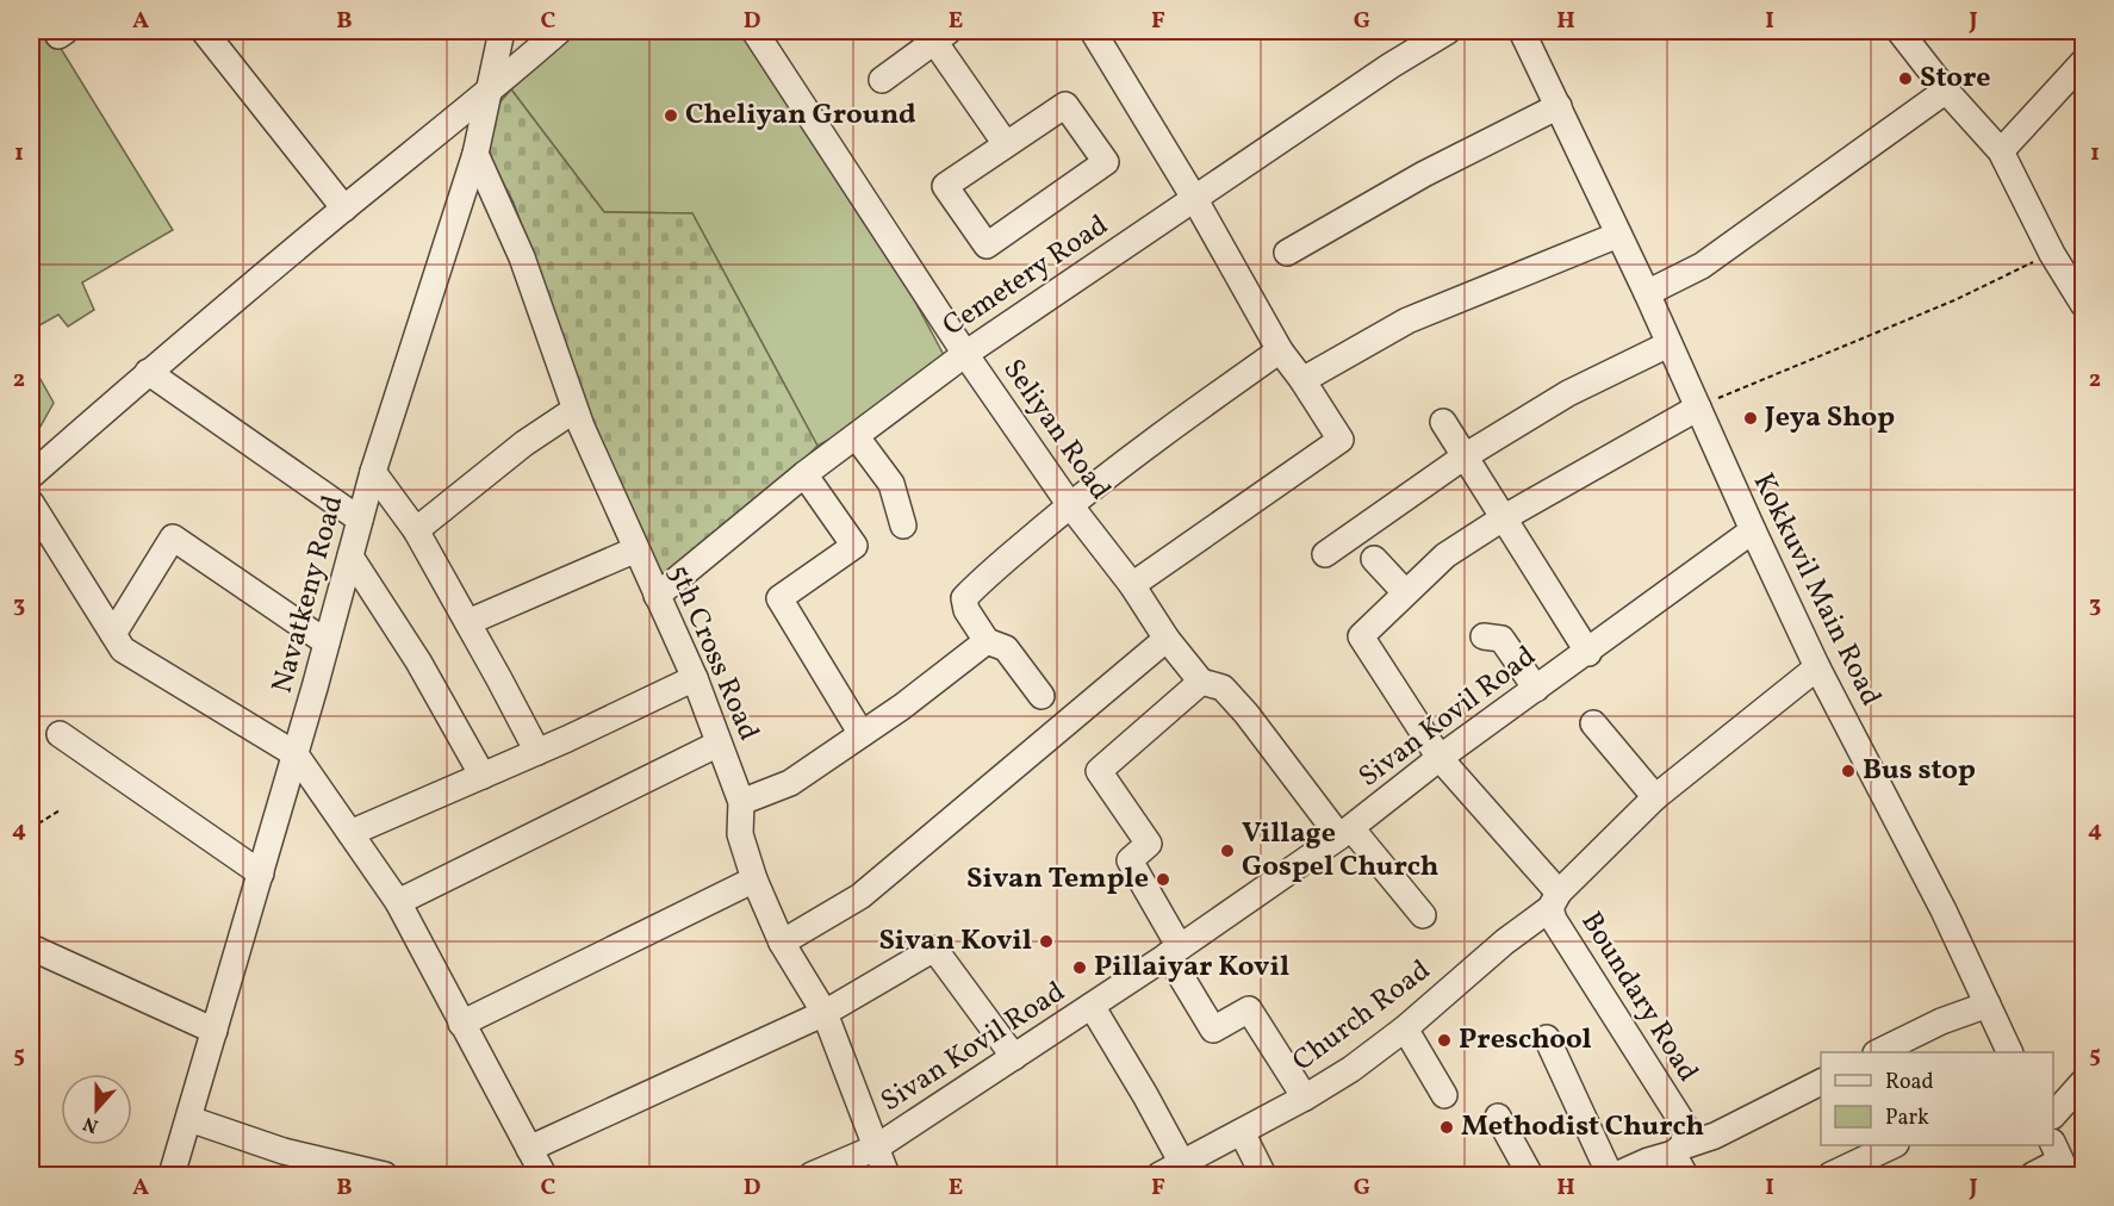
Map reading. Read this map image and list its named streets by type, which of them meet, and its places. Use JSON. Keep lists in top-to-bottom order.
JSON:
{
  "streets": {
    "street": [
      "Cemetery Road",
      "Seliyan Road",
      "Kokkuvil Main Road",
      "Navatkeny Road",
      "5th Cross Road",
      "Sivan Kovil Road",
      "Boundary Road",
      "Church Road"
    ]
  },
  "crossings": [
    ["Cemetery Road", "Seliyan Road"],
    ["Cemetery Road", "5th Cross Road"],
    ["Seliyan Road", "Sivan Kovil Road"],
    ["Kokkuvil Main Road", "Sivan Kovil Road"],
    ["Kokkuvil Main Road", "Boundary Road"],
    ["Navatkeny Road", "5th Cross Road"],
    ["5th Cross Road", "Sivan Kovil Road"],
    ["Boundary Road", "Church Road"]
  ],
  "places": [
    "Store",
    "Cheliyan Ground",
    "Jeya Shop",
    "Bus stop",
    "Village Gospel Church",
    "Sivan Temple",
    "Sivan Kovil",
    "Pillaiyar Kovil",
    "Preschool",
    "Methodist Church"
  ],
  "legend": ["Road", "Park"],
  "north": "bottom",
  "grid": {
    "columns": [
      "A",
      "B",
      "C",
      "D",
      "E",
      "F",
      "G",
      "H",
      "I",
      "J"
    ],
    "rows": [
      "1",
      "2",
      "3",
      "4",
      "5"
    ]
  }
}
